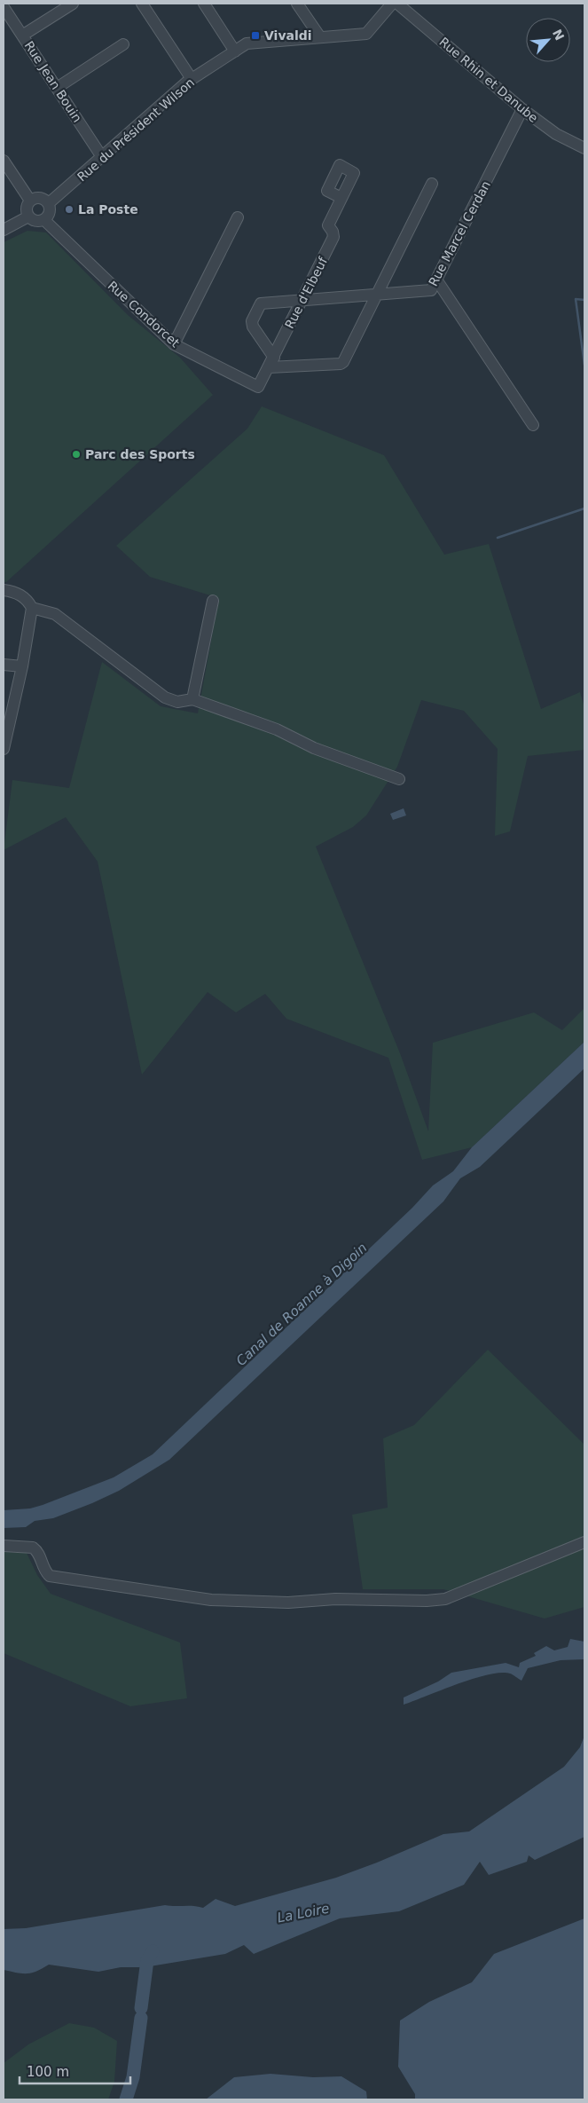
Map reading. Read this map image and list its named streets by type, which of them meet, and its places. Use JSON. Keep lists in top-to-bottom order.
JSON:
{
  "streets": {
    "street": [
      "Rue Rhin et Danube",
      "Rue Jean Bouin",
      "Rue du Président Wilson",
      "Rue Marcel Cerdan",
      "Rue d'Elbeuf",
      "Rue Condorcet"
    ]
  },
  "crossings": [
    ["Rue Rhin et Danube", "Rue Marcel Cerdan"],
    ["Rue Jean Bouin", "Rue du Président Wilson"],
    ["Rue du Président Wilson", "Rue Condorcet"],
    ["Rue Marcel Cerdan", "Rue d'Elbeuf"],
    ["Rue d'Elbeuf", "Rue Condorcet"]
  ],
  "water": ["Canal de Roanne à Digoin", "La Loire"],
  "places": {
    "transit": ["Vivaldi"],
    "other": ["La Poste", "Parc des Sports"]
  },
  "scale_bar": "100 m",
  "north": "top right"
}
